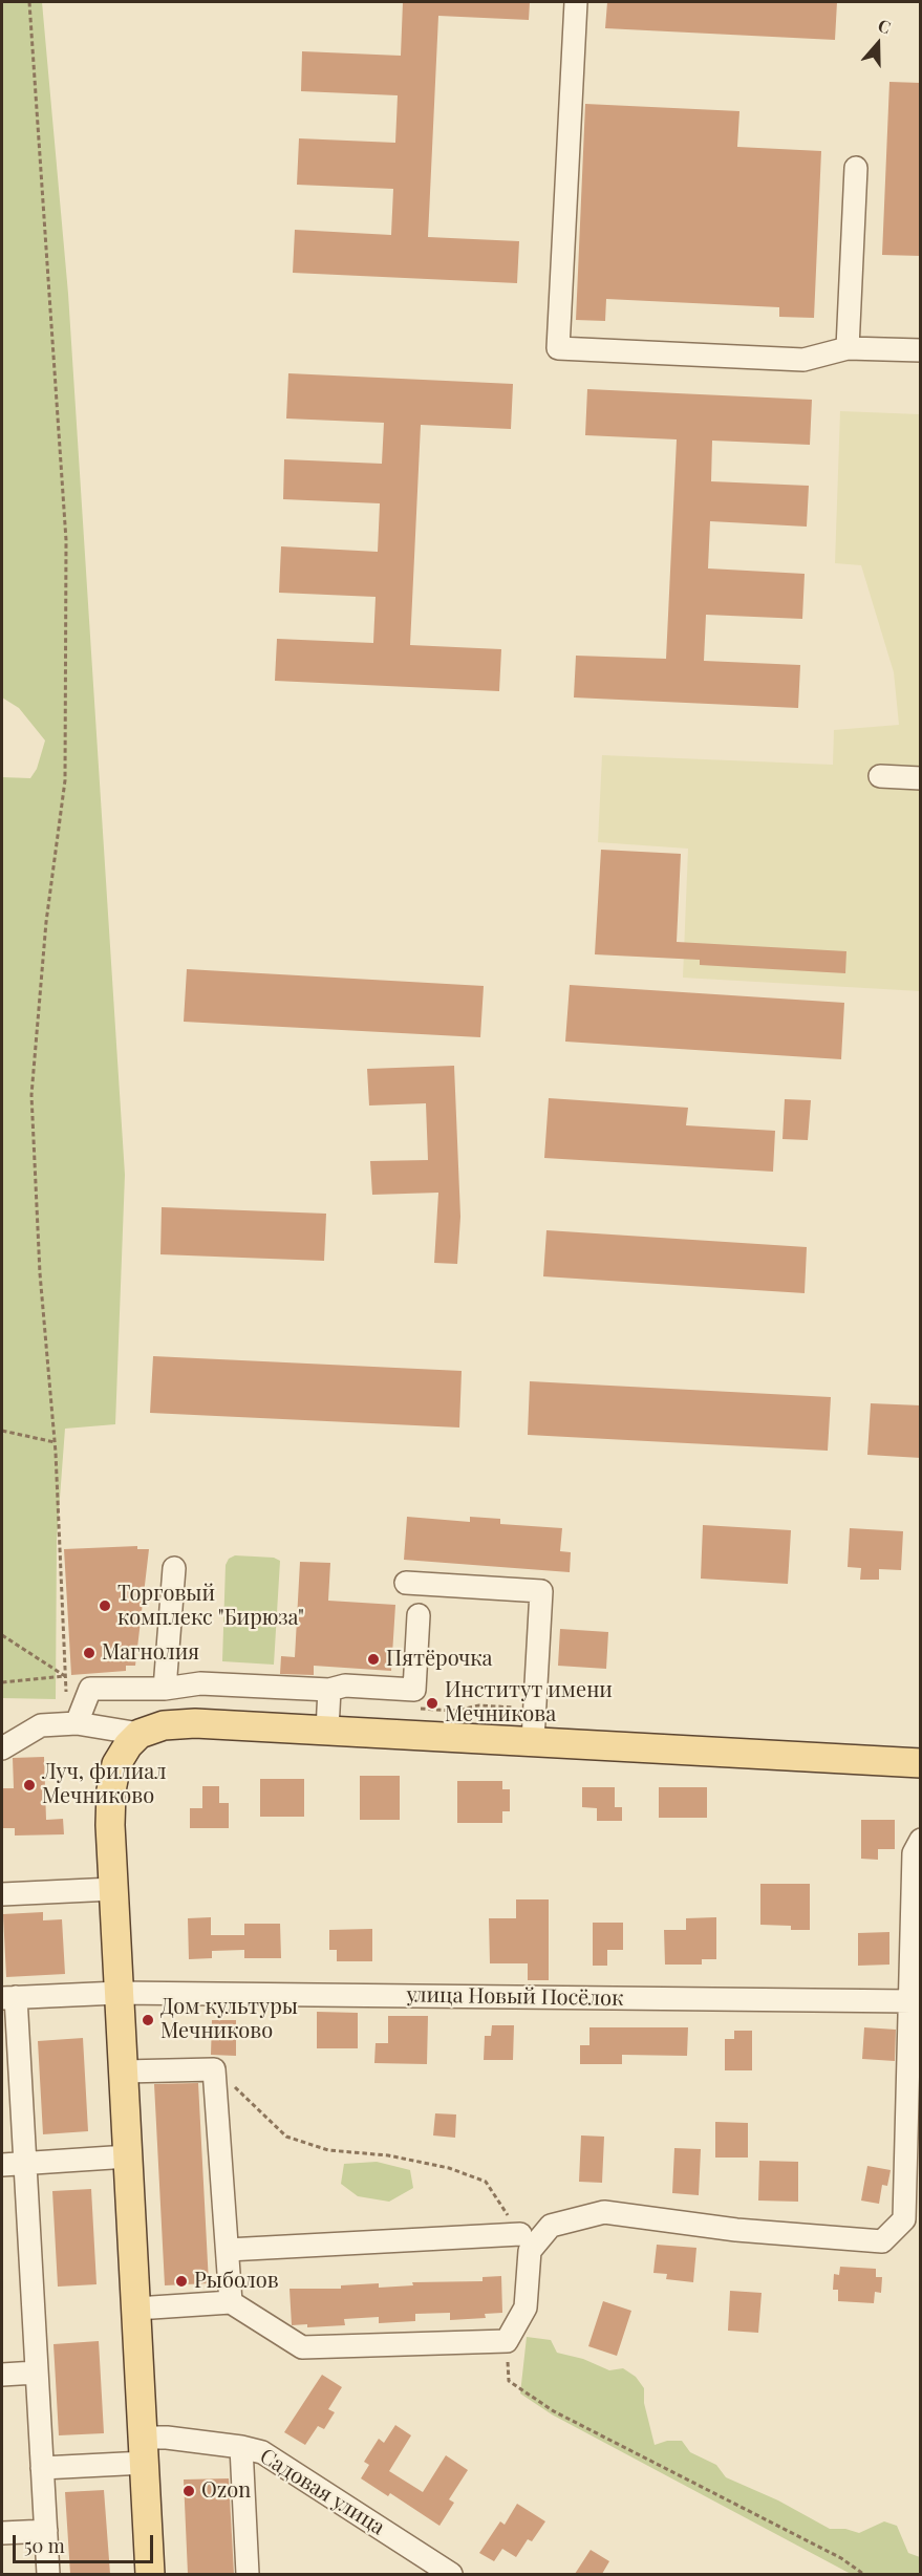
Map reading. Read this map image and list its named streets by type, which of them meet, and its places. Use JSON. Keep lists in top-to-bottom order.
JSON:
{
  "streets": {
    "street": ["улица Новый Посёлок", "Садовая улица"]
  },
  "places": [
    "Торговый комплекс \"Бирюза\"",
    "Магнолия",
    "Пятёрочка",
    "Институт имени Мечникова",
    "Луч, филиал Мечниково",
    "Дом культуры Мечниково",
    "Рыболов",
    "Ozon"
  ],
  "scale_bar": "50 m",
  "north": "top"
}
